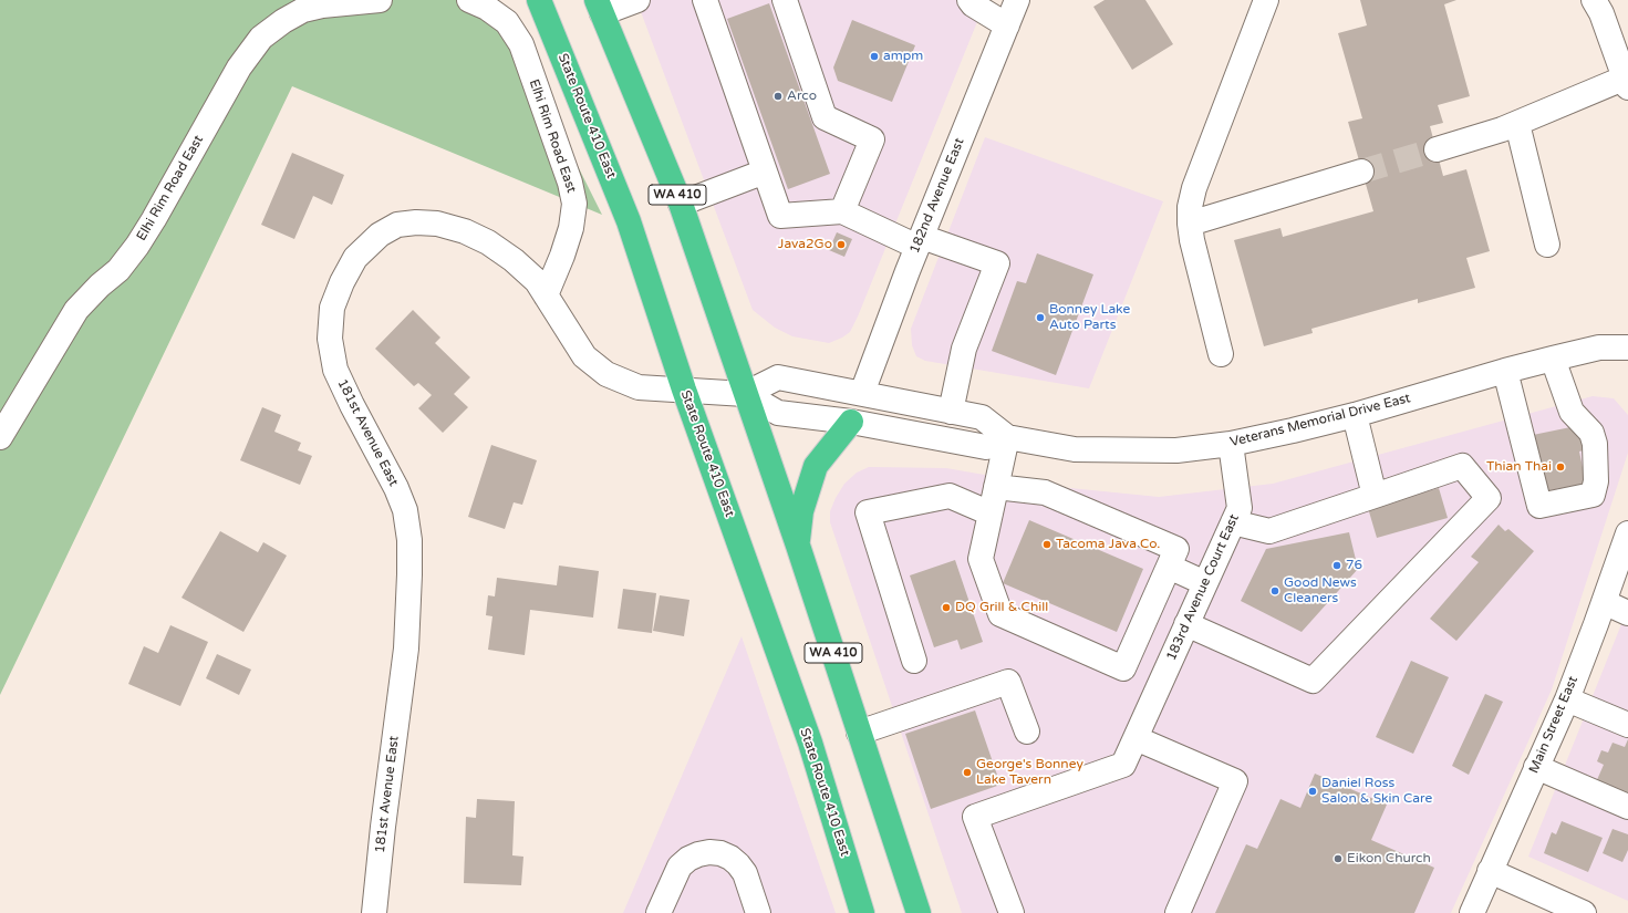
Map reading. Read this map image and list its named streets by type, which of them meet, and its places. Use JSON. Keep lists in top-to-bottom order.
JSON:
{
  "streets": {
    "highway": ["State Route 410 East", "WA 410"],
    "street": [
      "Elhi Rim Road East",
      "182nd Avenue East",
      "Veterans Memorial Drive East",
      "181st Avenue East",
      "183rd Avenue Court East",
      "Main Street East"
    ]
  },
  "crossings": [
    ["State Route 410 East", "181st Avenue East"],
    ["Elhi Rim Road East", "181st Avenue East"],
    ["WA 410", "Veterans Memorial Drive East"],
    ["WA 410", "181st Avenue East"],
    ["182nd Avenue East", "Veterans Memorial Drive East"],
    ["Veterans Memorial Drive East", "181st Avenue East"],
    ["Veterans Memorial Drive East", "183rd Avenue Court East"]
  ],
  "places": [
    "ampm",
    "Arco",
    "Java2Go",
    "Bonney Lake Auto Parts",
    "Thian Thai",
    "Tacoma Java Co.",
    "76",
    "Good News Cleaners",
    "DQ Grill & Chill",
    "George's Bonney Lake Tavern",
    "Daniel Ross Salon & Skin Care",
    "Eikon Church"
  ]
}
